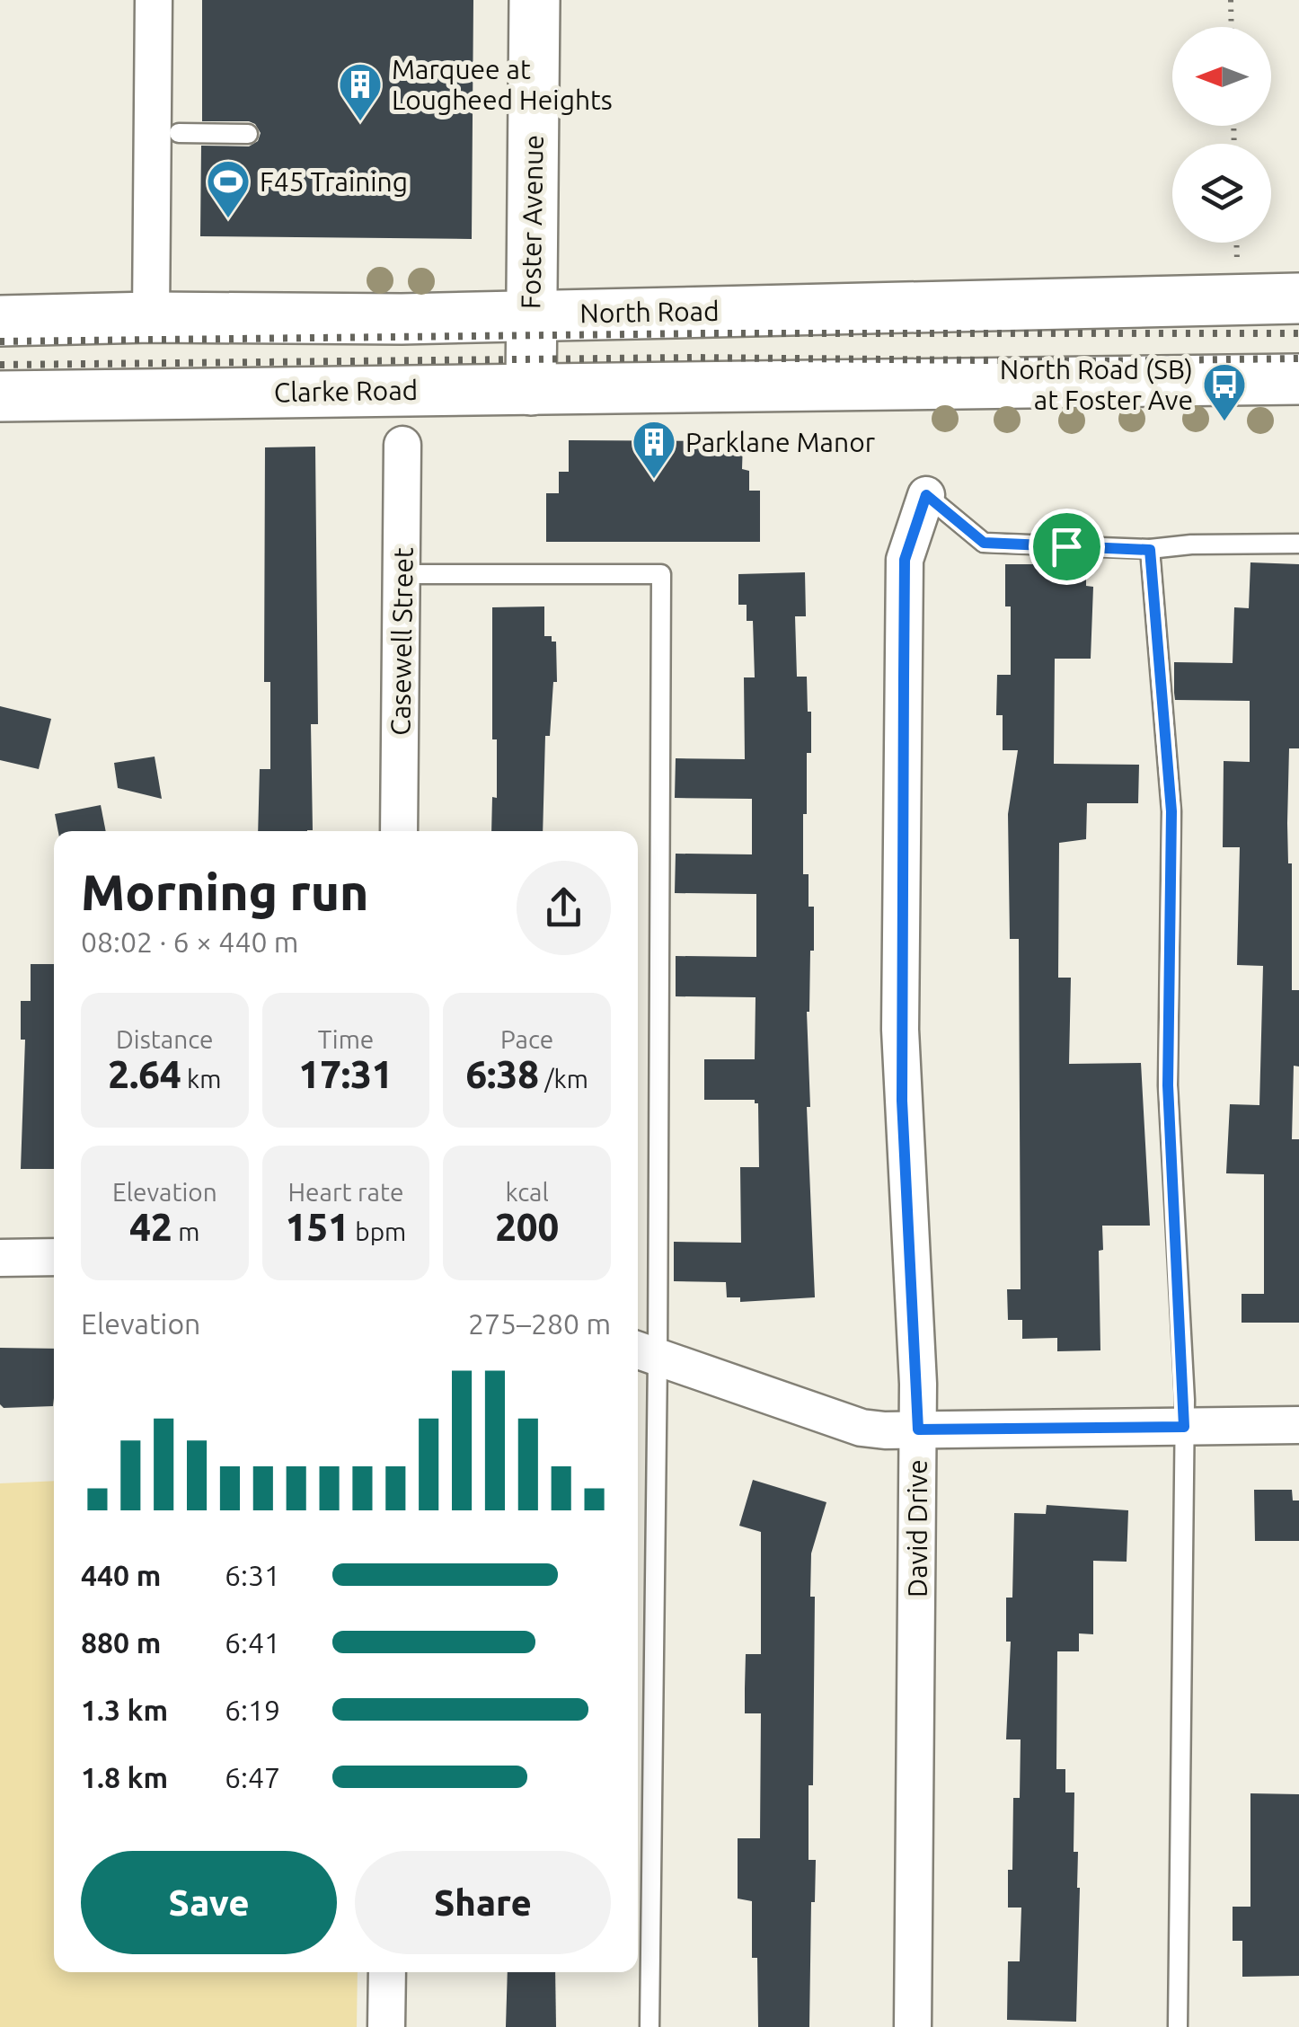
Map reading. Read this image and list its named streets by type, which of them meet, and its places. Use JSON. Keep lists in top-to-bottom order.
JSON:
{
  "streets": {
    "main road": ["Foster Avenue", "North Road", "Clarke Road"],
    "street": ["Casewell Street", "David Drive"]
  },
  "crossings": [
    ["Foster Avenue", "North Road"],
    ["Foster Avenue", "Clarke Road"]
  ],
  "places": {
    "building": ["Marquee at Lougheed Heights", "Parklane Manor"],
    "sports": ["F45 Training"],
    "bus stop": ["North Road (SB) at Foster Ave"]
  },
  "north": "left",
  "page": {
    "heading": ["Morning run", "08:02 · 6 × 440 m"],
    "stats": [
      ["Distance", "2.64 km"],
      ["Time", "17:31"],
      ["Pace", "6:38 /km"],
      ["Elevation", "42 m"],
      ["Heart rate", "151 bpm"],
      ["kcal", "200"]
    ],
    "chart": ["Elevation", "275–280 m"],
    "list": [
      {
        "name": "440 m",
        "note": "6:31"
      },
      {
        "name": "880 m",
        "note": "6:41"
      },
      {
        "name": "1.3 km",
        "note": "6:19"
      },
      {
        "name": "1.8 km",
        "note": "6:47"
      }
    ],
    "buttons": ["Save", "Share"]
  }
}
